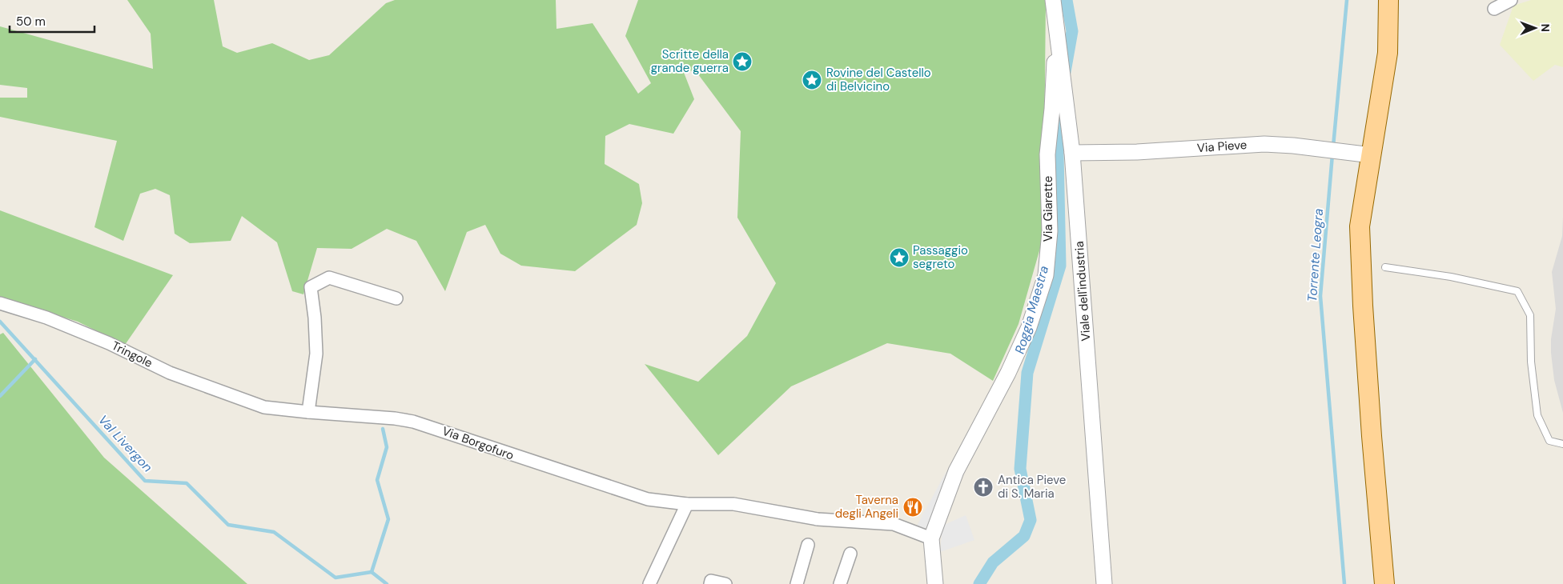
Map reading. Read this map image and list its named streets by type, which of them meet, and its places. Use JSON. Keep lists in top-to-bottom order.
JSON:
{
  "streets": {
    "street": [
      "Via Pieve",
      "Via Giarette",
      "Viale dell'industria",
      "Tringole",
      "Via Borgofuro"
    ]
  },
  "crossings": [
    ["Via Pieve", "Viale dell'industria"],
    ["Via Giarette", "Viale dell'industria"],
    ["Via Giarette", "Via Borgofuro"],
    ["Tringole", "Via Borgofuro"]
  ],
  "water": ["Torrente Leogra", "Roggia Maestra", "Val Livergon"],
  "places": {
    "place": ["Scritte della grande guerra", "Rovine del Castello di Belvicino", "Passaggio segreto"],
    "church": ["Antica Pieve di S. Maria"],
    "restaurant": ["Taverna degli Angeli"]
  },
  "scale_bar": "50 m",
  "north": "right"
}
